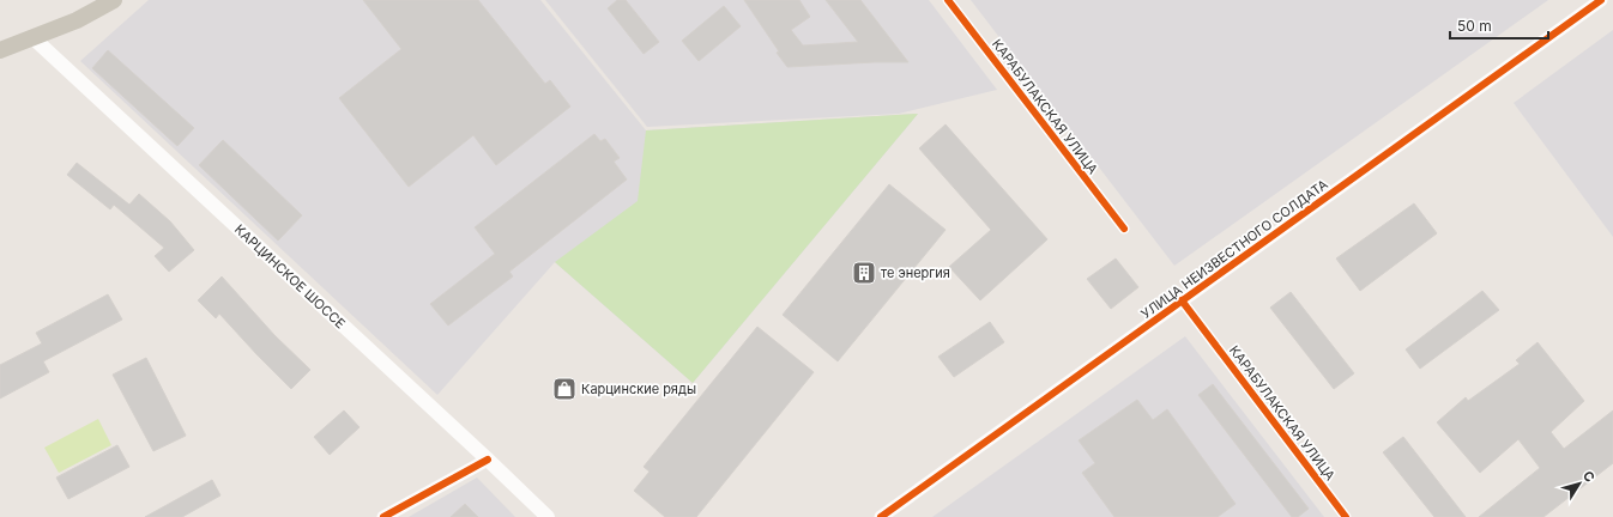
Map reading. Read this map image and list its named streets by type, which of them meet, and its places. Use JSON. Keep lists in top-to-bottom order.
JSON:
{
  "streets": {
    "main road": ["КАРЦИНСКОЕ ШОССЕ"],
    "street": ["КАРАБУЛАКСКАЯ УЛИЦА", "УЛИЦА НЕИЗВЕСТНОГО СОЛДАТА"]
  },
  "crossings": [
    ["КАРАБУЛАКСКАЯ УЛИЦА", "УЛИЦА НЕИЗВЕСТНОГО СОЛДАТА"]
  ],
  "places": {
    "building": ["те энергия"],
    "shop": ["Карцинские ряды"]
  },
  "scale_bar": "50 m",
  "north": "top right"
}
